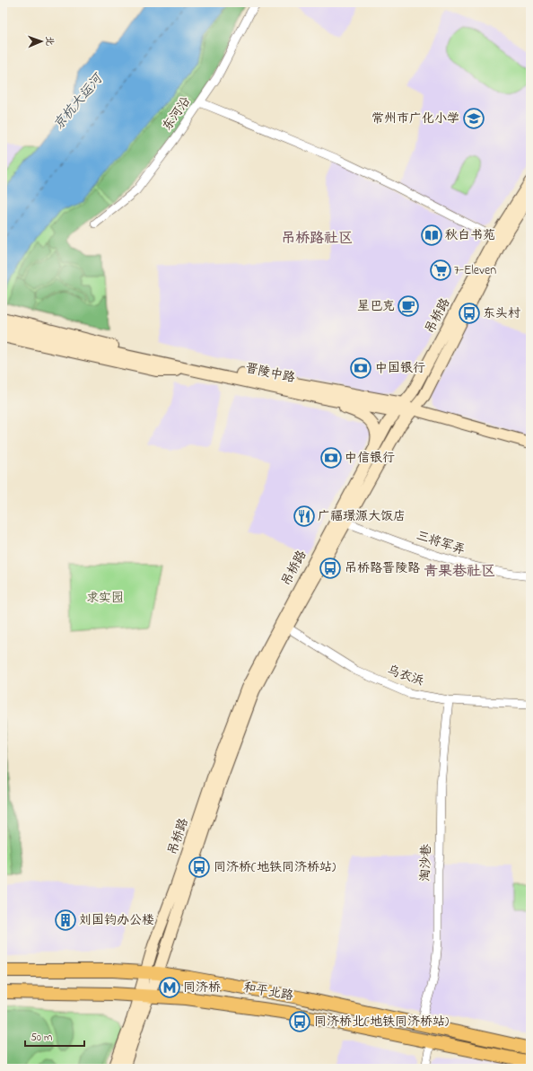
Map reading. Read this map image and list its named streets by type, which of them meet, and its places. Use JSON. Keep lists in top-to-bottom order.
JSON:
{
  "streets": {
    "main road": ["吊桥路", "晋陵中路", "和平北路"],
    "street": [
      "东河沿",
      "三将军弄",
      "乌衣浜",
      "淘沙巷"
    ]
  },
  "crossings": [
    ["吊桥路", "晋陵中路"],
    ["吊桥路", "三将军弄"],
    ["吊桥路", "乌衣浜"],
    ["吊桥路", "和平北路"],
    ["乌衣浜", "淘沙巷"],
    ["淘沙巷", "和平北路"]
  ],
  "districts": ["吊桥路社区", "青果巷社区"],
  "water": ["京杭大运河"],
  "parks": ["求实园"],
  "places": {
    "school or university": ["常州市广化小学"],
    "library": ["秋白书苑"],
    "supermarket": ["7-Eleven"],
    "cafe": ["星巴克"],
    "bus stop": [
      "东头村",
      "吊桥路晋陵路",
      "同济桥(地铁同济桥站)",
      "同济桥北(地铁同济桥站)"
    ],
    "bank": ["中国银行", "中信银行"],
    "restaurant": ["广福璟源大饭店"],
    "building": ["刘国钧办公楼"],
    "metro station": ["同济桥"]
  },
  "scale_bar": "50 m",
  "north": "right"
}
